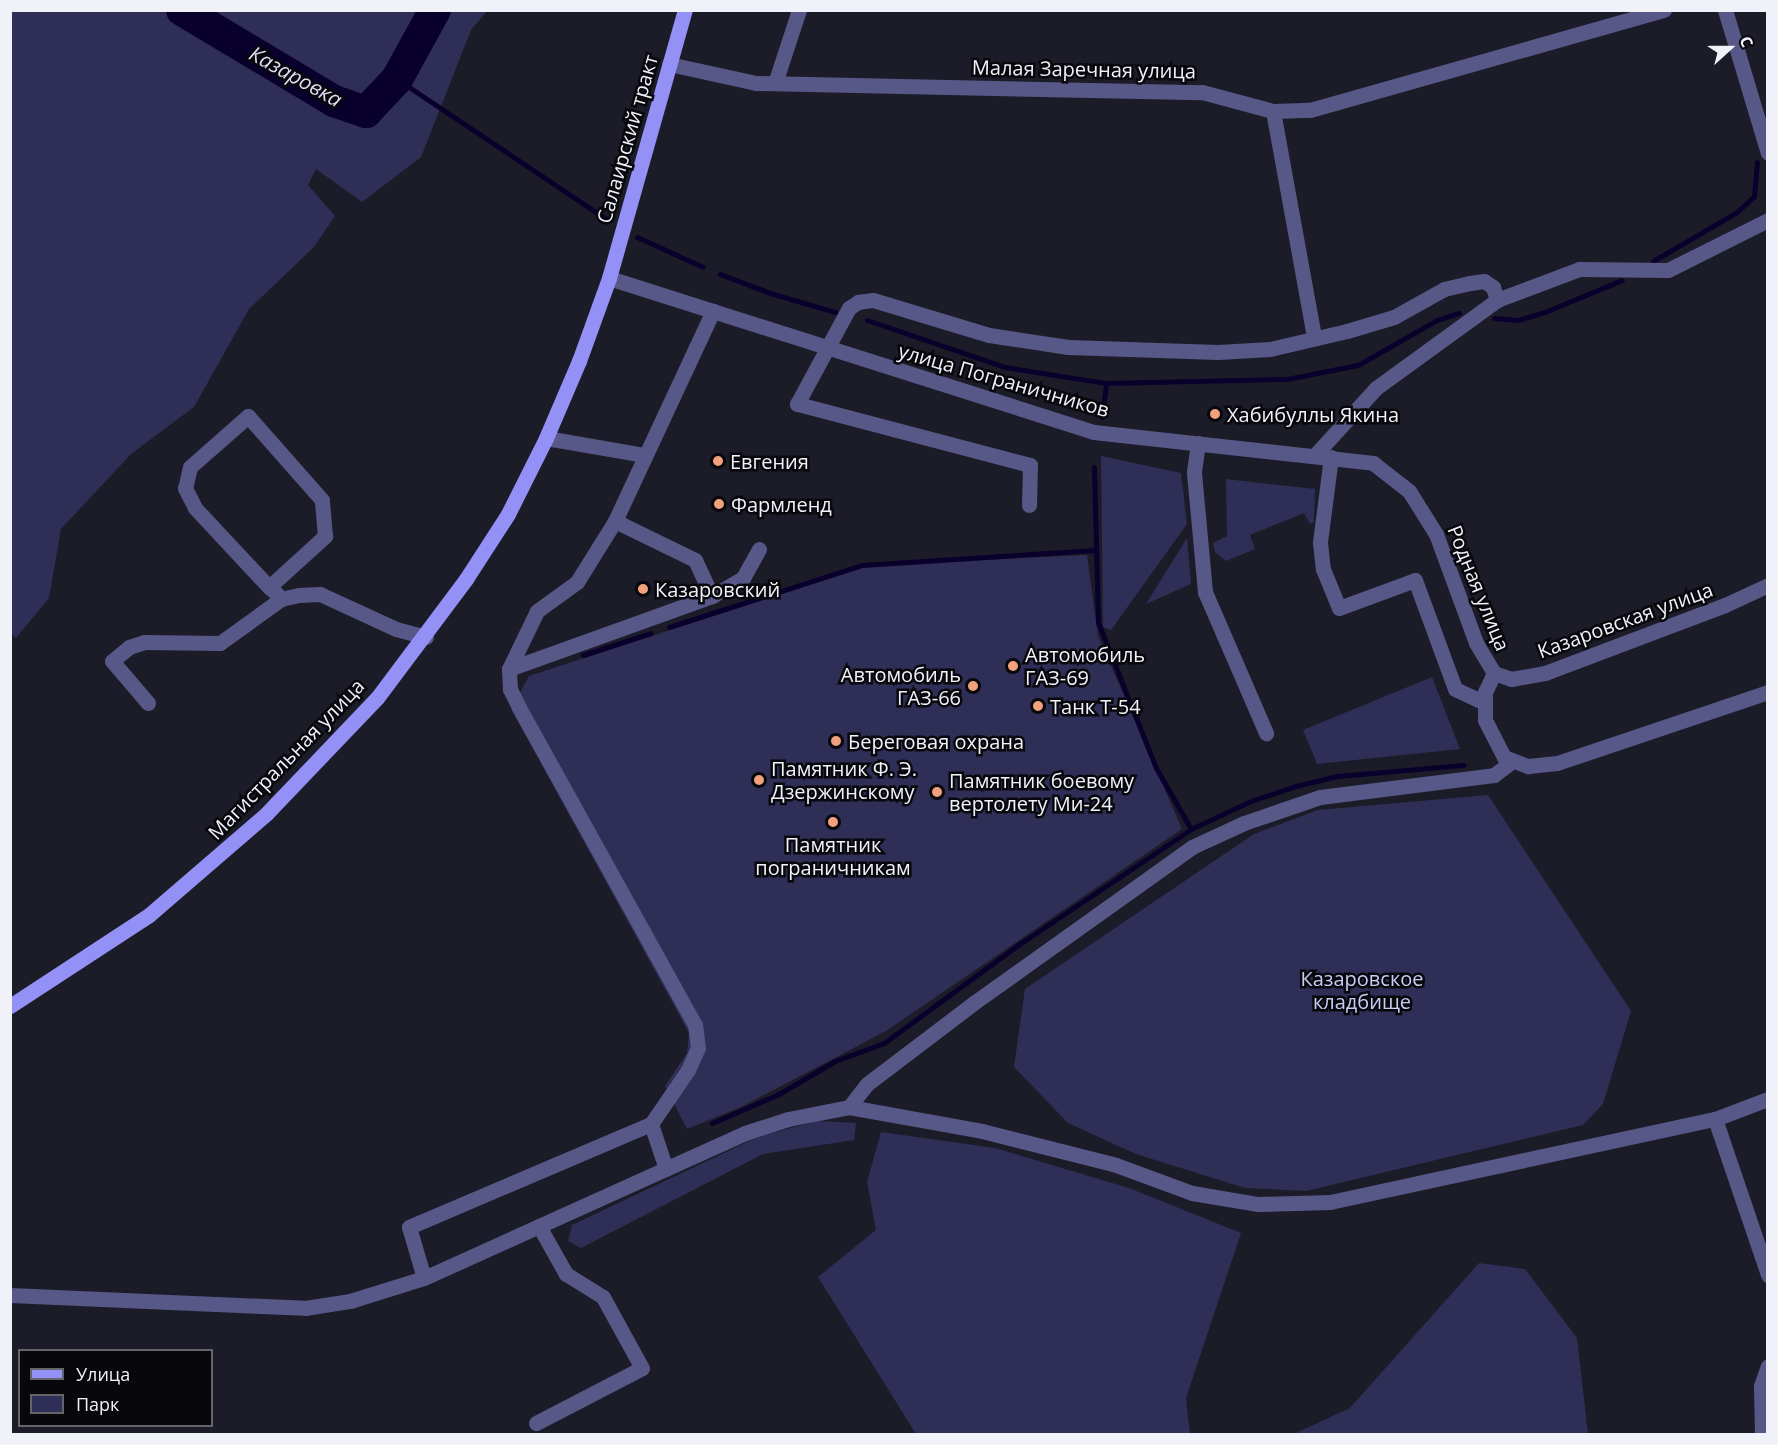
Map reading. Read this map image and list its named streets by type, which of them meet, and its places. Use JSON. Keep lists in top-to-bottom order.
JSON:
{
  "streets": {
    "main road": ["Салаирский тракт", "Магистральная улица"],
    "street": [
      "Малая Заречная улица",
      "улица Пограничников",
      "Родная улица",
      "Казаровская улица"
    ]
  },
  "crossings": [
    ["Малая Заречная улица", "Салаирский тракт"],
    ["Салаирский тракт", "улица Пограничников"],
    ["Салаирский тракт", "Магистральная улица"],
    ["улица Пограничников", "Родная улица"],
    ["улица Пограничников", "Магистральная улица"],
    ["Родная улица", "Казаровская улица"]
  ],
  "water": ["Казаровка"],
  "parks": ["Казаровское кладбище"],
  "places": [
    "Хабибуллы Якина",
    "Евгения",
    "Фармленд",
    "Казаровский",
    "Автомобиль ГАЗ-69",
    "Автомобиль ГАЗ-66",
    "Танк Т-54",
    "Береговая охрана",
    "Памятник Ф. Э. Дзержинскому",
    "Памятник боевому вертолету Ми-24",
    "Памятник пограничникам"
  ],
  "legend": ["Улица", "Парк"],
  "north": "right"
}
